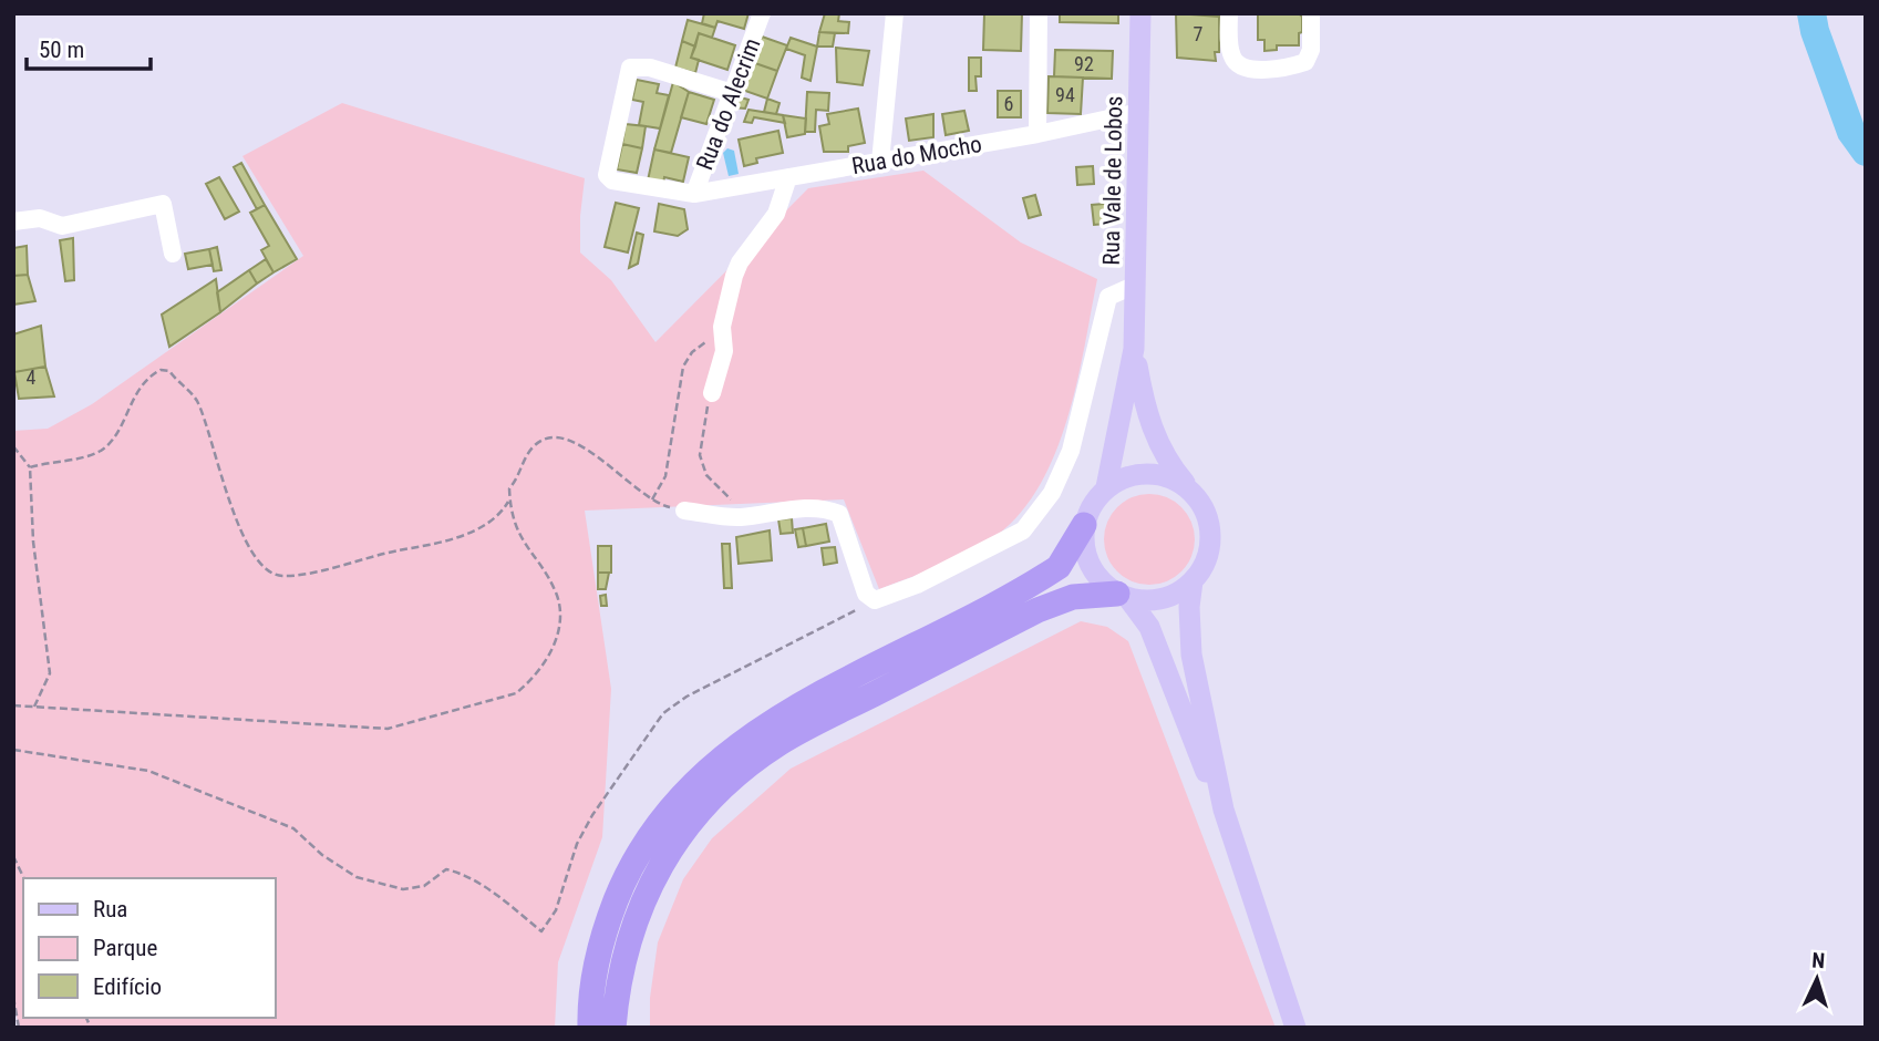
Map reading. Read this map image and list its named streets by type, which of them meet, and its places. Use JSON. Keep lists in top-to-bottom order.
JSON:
{
  "streets": {
    "main road": ["Rua Vale de Lobos"],
    "street": ["Rua do Alecrim", "Rua do Mocho"]
  },
  "crossings": [
    ["Rua do Alecrim", "Rua do Mocho"],
    ["Rua do Mocho", "Rua Vale de Lobos"]
  ],
  "house_numbers": [
    "7",
    "92",
    "94",
    "6",
    "4"
  ],
  "legend": ["Rua", "Parque", "Edifício"],
  "scale_bar": "50 m",
  "north": "top"
}
